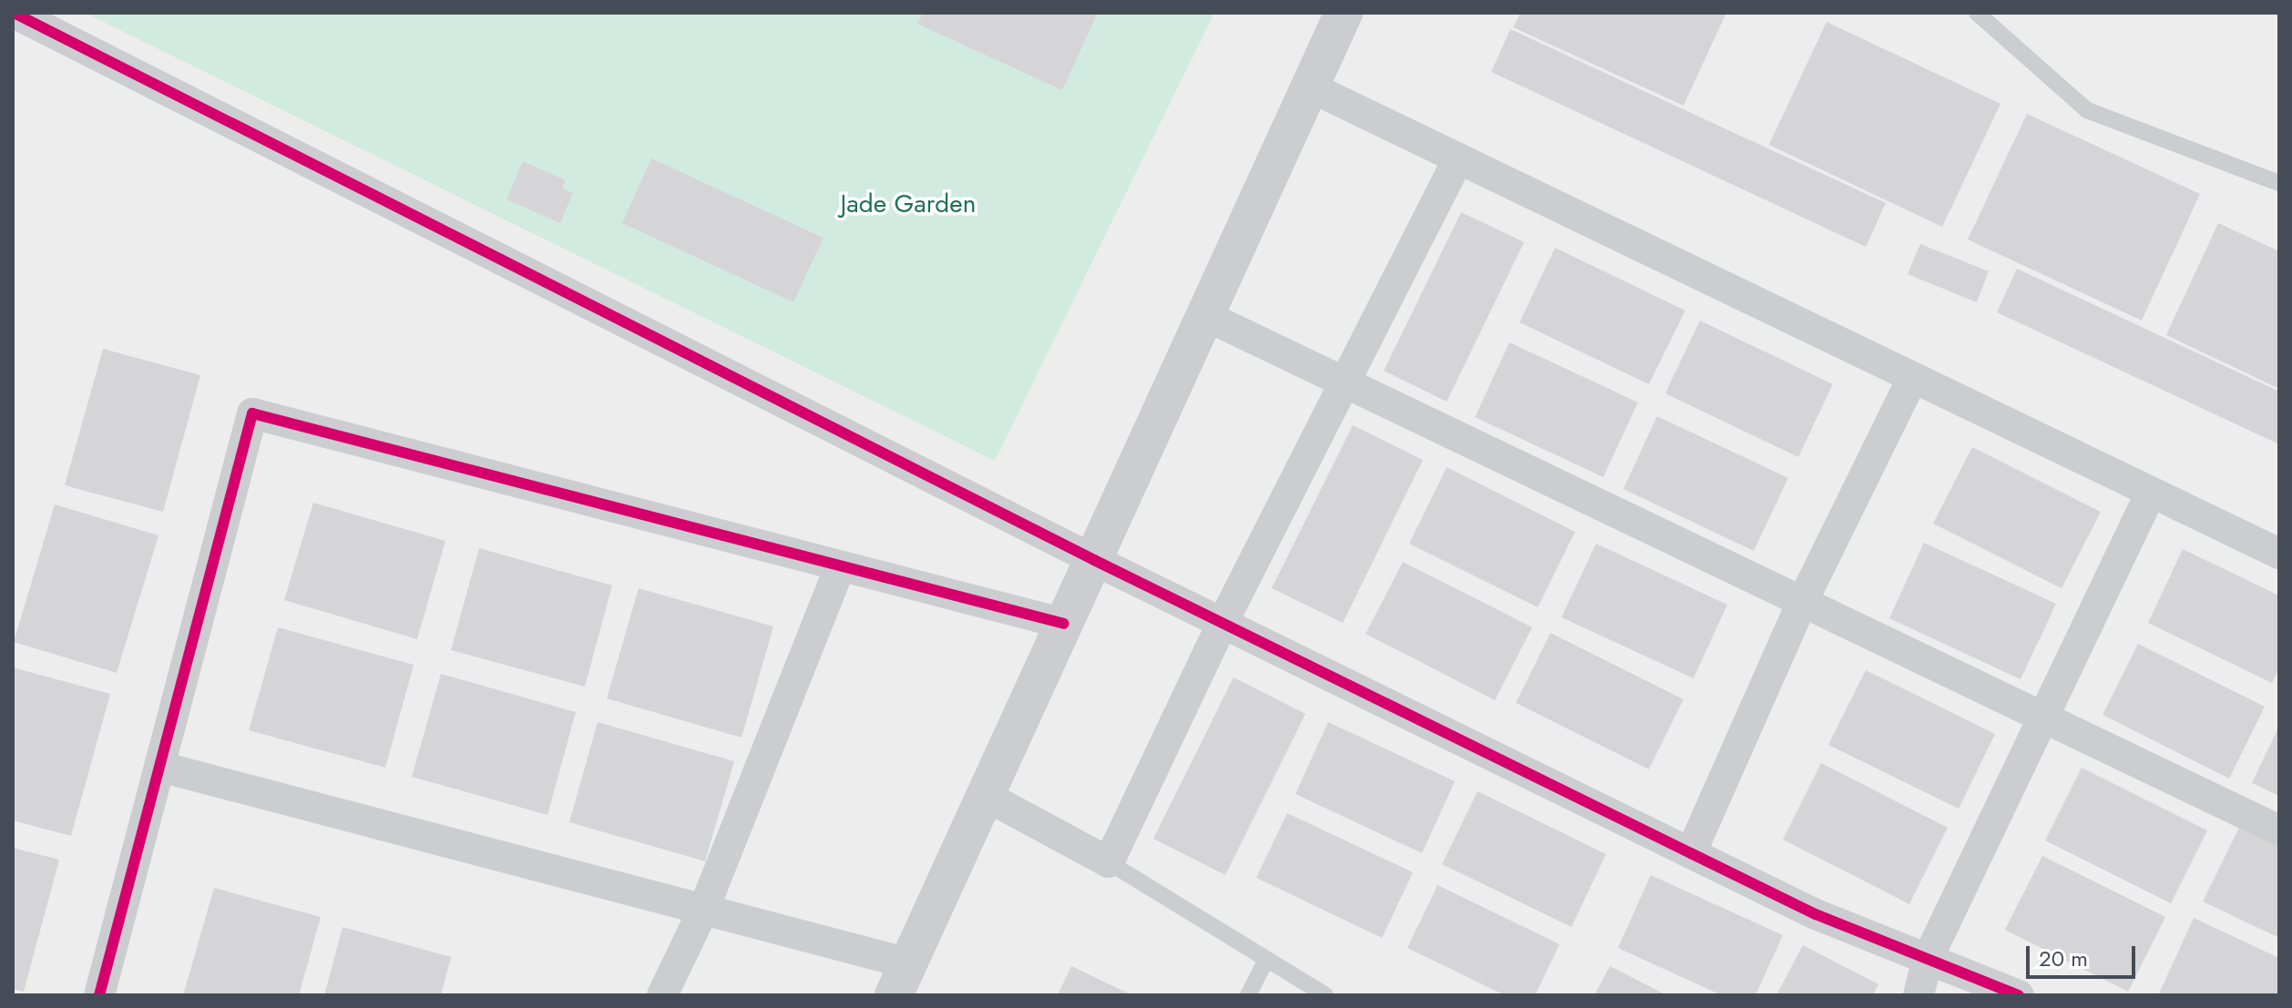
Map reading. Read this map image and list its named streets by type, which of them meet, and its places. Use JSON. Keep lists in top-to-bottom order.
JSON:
{
  "parks": ["Jade Garden"],
  "scale_bar": "20 m"
}
